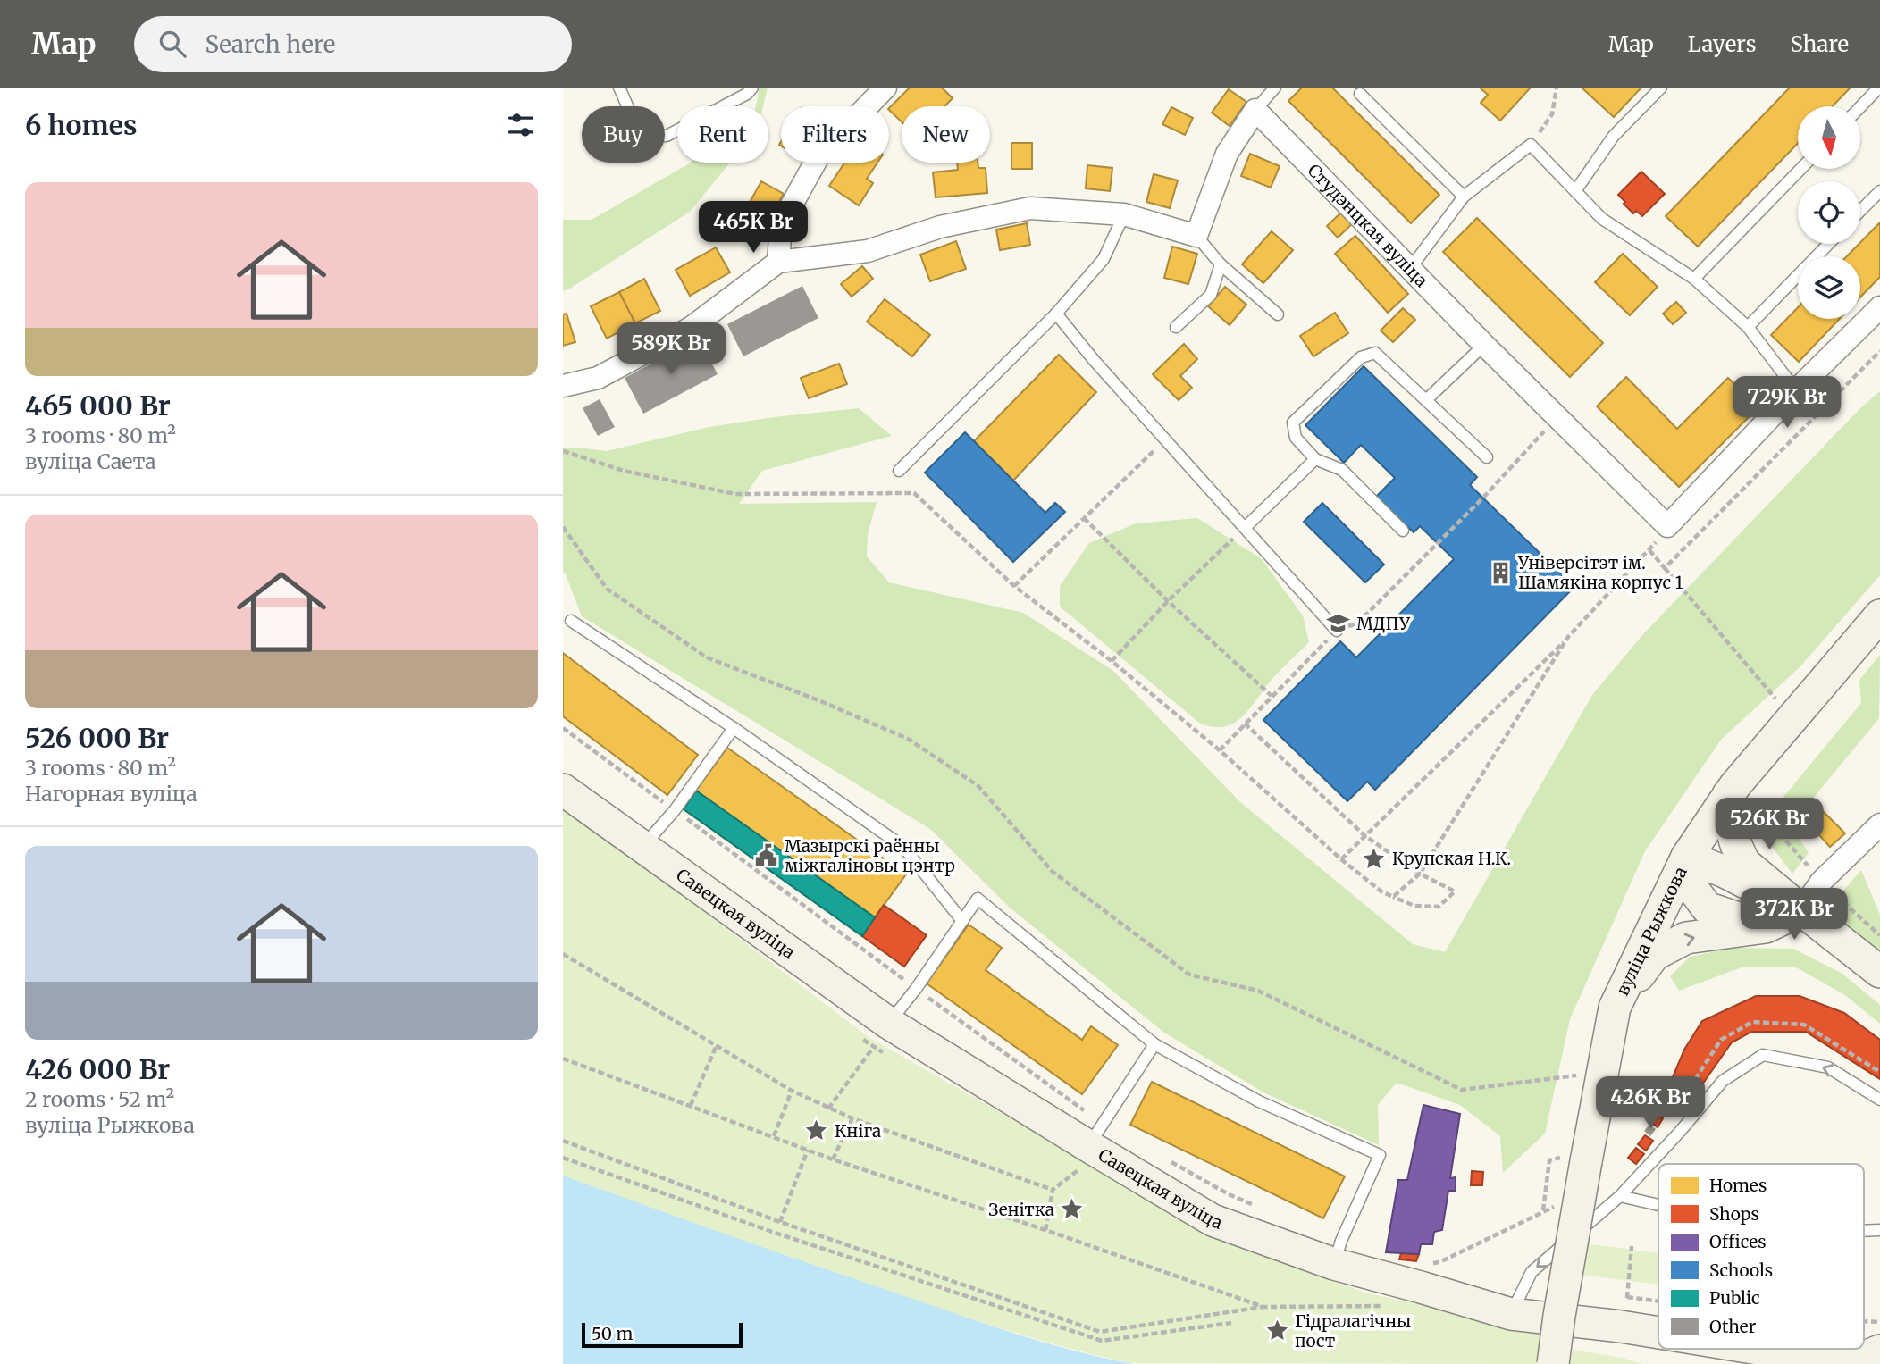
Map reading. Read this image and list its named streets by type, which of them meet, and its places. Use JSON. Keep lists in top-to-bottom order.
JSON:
{
  "streets": {
    "main road": ["Савецкая вуліца", "вуліца Рыжкова"],
    "street": ["Студэнцкая вуліца"]
  },
  "places": {
    "building": ["Універсітэт ім. Шамякіна корпус 1"],
    "school or university": ["МДПУ"],
    "public building": ["Мазырскі раённы міжгаліновы цэнтр"],
    "place": [
      "Крупская Н.К.",
      "Кніга",
      "Зенітка",
      "Гідралагічны пост"
    ]
  },
  "legend": [
    "Homes",
    "Shops",
    "Offices",
    "Schools",
    "Public",
    "Other"
  ],
  "scale_bar": "50 m",
  "north": "bottom",
  "page": {
    "header": "Map",
    "search": "Search here",
    "nav": ["Map", "Layers", "Share"],
    "heading": "6 homes",
    "chip": [
      "Buy",
      "Rent",
      "Filters",
      "New"
    ],
    "list": [
      {
        "name": "465 000 Br",
        "note": "3 rooms · 80 m² · вуліца Саета"
      },
      {
        "name": "526 000 Br",
        "note": "3 rooms · 80 m² · Нагорная вуліца"
      },
      {
        "name": "426 000 Br",
        "note": "2 rooms · 52 m² · вуліца Рыжкова"
      }
    ],
    "price": [
      "465K Br",
      "589K Br",
      "729K Br",
      "526K Br",
      "372K Br",
      "426K Br"
    ],
    "scale": "50 m"
  }
}
